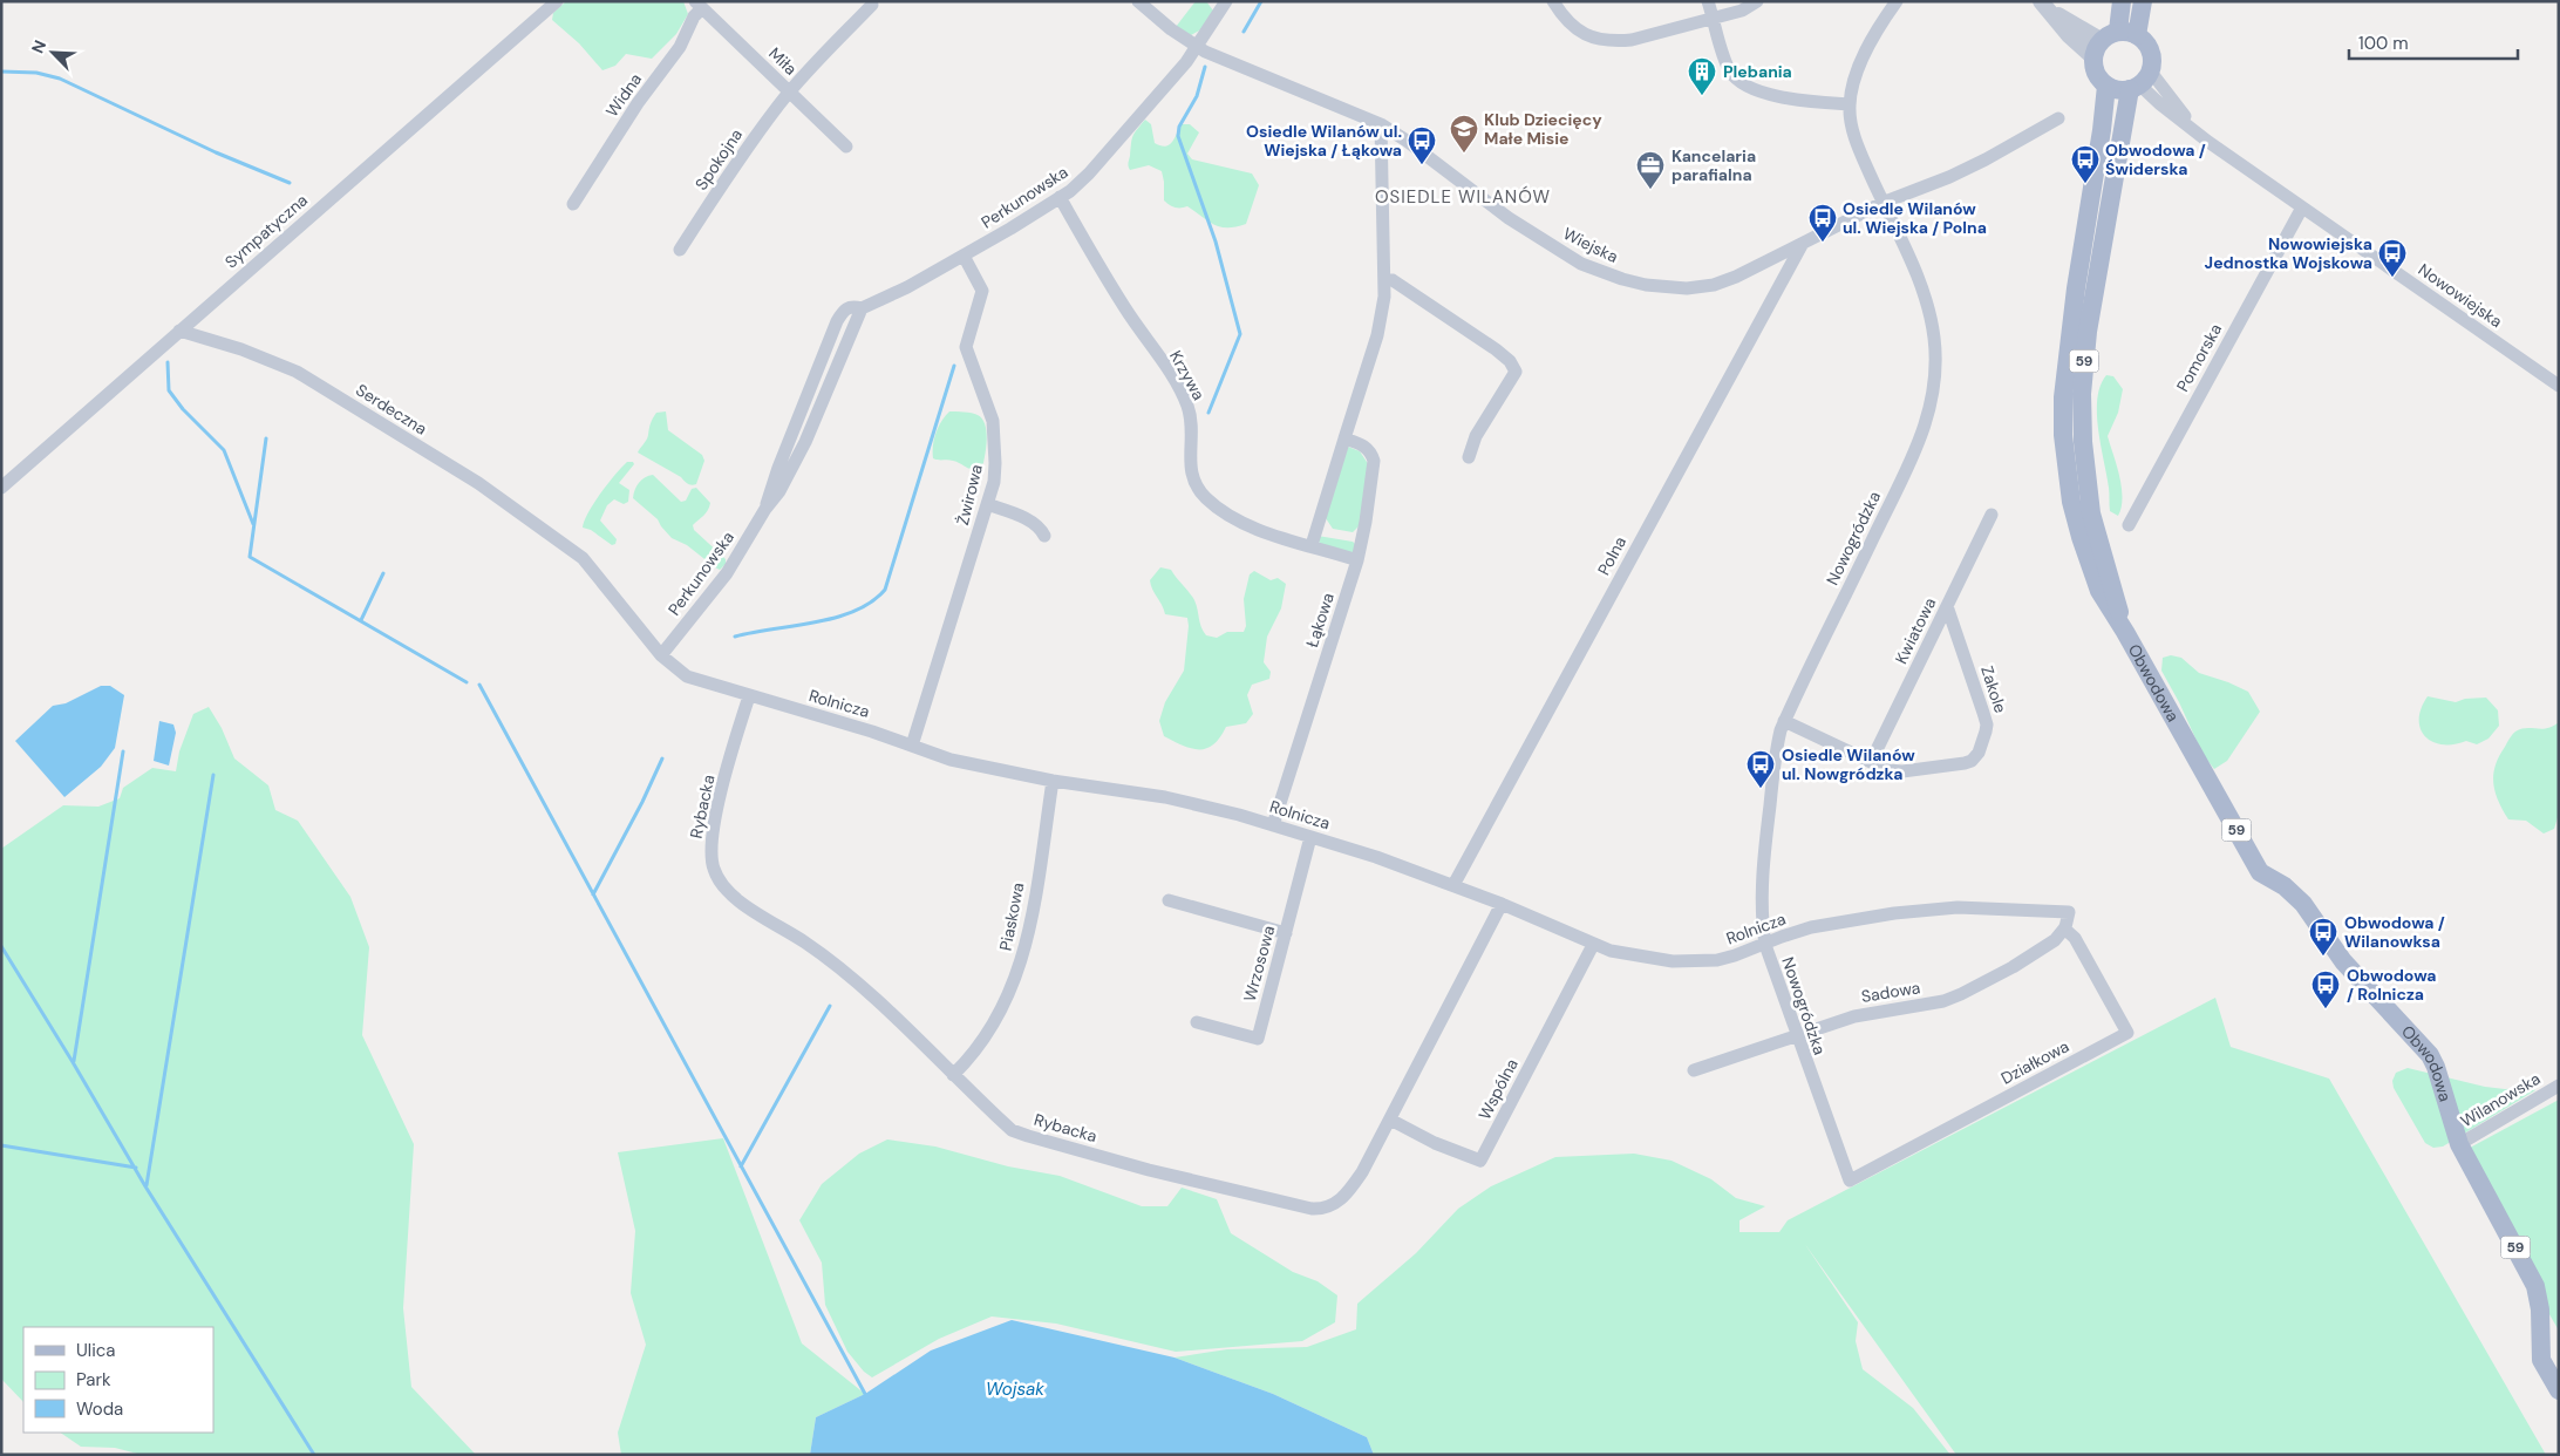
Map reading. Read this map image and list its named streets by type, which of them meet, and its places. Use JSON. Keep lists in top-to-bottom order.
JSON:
{
  "streets": {
    "main road": ["59", "Obwodowa"],
    "street": [
      "Miła",
      "Widna",
      "Spokojna",
      "Perkunowska",
      "Sympatyczna",
      "Wiejska",
      "Nowowiejska",
      "Pomorska",
      "Krzywa",
      "Serdeczna",
      "Żwirowa",
      "Nowogródzka",
      "Polna",
      "Łąkowa",
      "Kwiatowa",
      "Zakole",
      "Rolnicza",
      "Rybacka",
      "Piaskowa",
      "Wrzosowa",
      "Sadowa",
      "Działkowa",
      "Wspólna",
      "Wilanowska"
    ]
  },
  "crossings": [
    ["Miła", "Widna"],
    ["Miła", "Spokojna"],
    ["Perkunowska", "Wiejska"],
    ["Perkunowska", "Krzywa"],
    ["Perkunowska", "Żwirowa"],
    ["Perkunowska", "Rolnicza"],
    ["Sympatyczna", "Serdeczna"],
    ["Wiejska", "Nowogródzka"],
    ["Wiejska", "Polna"],
    ["Nowowiejska", "Pomorska"],
    ["Nowowiejska", "Obwodowa"],
    ["Krzywa", "Łąkowa"],
    ["Serdeczna", "Rolnicza"],
    ["Żwirowa", "Rolnicza"],
    ["Nowogródzka", "Zakole"],
    ["Nowogródzka", "Rolnicza"],
    ["Nowogródzka", "Sadowa"],
    ["Nowogródzka", "Działkowa"],
    ["Polna", "Rolnicza"],
    ["Łąkowa", "Rolnicza"],
    ["Kwiatowa", "Zakole"],
    ["Obwodowa", "Wilanowska"],
    ["Rolnicza", "Rybacka"],
    ["Rolnicza", "Piaskowa"],
    ["Rolnicza", "Wrzosowa"],
    ["Rolnicza", "Sadowa"],
    ["Rolnicza", "Działkowa"],
    ["Rolnicza", "Wspólna"],
    ["Rybacka", "Piaskowa"],
    ["Rybacka", "Wspólna"],
    ["Sadowa", "Działkowa"]
  ],
  "districts": ["OSIEDLE WILANÓW"],
  "water": ["Wojsak"],
  "places": {
    "building": ["Plebania"],
    "school or university": ["Klub Dziecięcy Małe Misie"],
    "bus stop": [
      "Osiedle Wilanów ul. Wiejska / Łąkowa",
      "Obwodowa / Świderska",
      "Osiedle Wilanów ul. Wiejska / Polna",
      "Nowowiejska Jednostka Wojskowa",
      "Osiedle Wilanów ul. Nowgródzka",
      "Obwodowa / Wilanowksa",
      "Obwodowa / Rolnicza"
    ],
    "office": ["Kancelaria parafialna"]
  },
  "legend": ["Ulica", "Park", "Woda"],
  "scale_bar": "100 m",
  "north": "top left"
}
